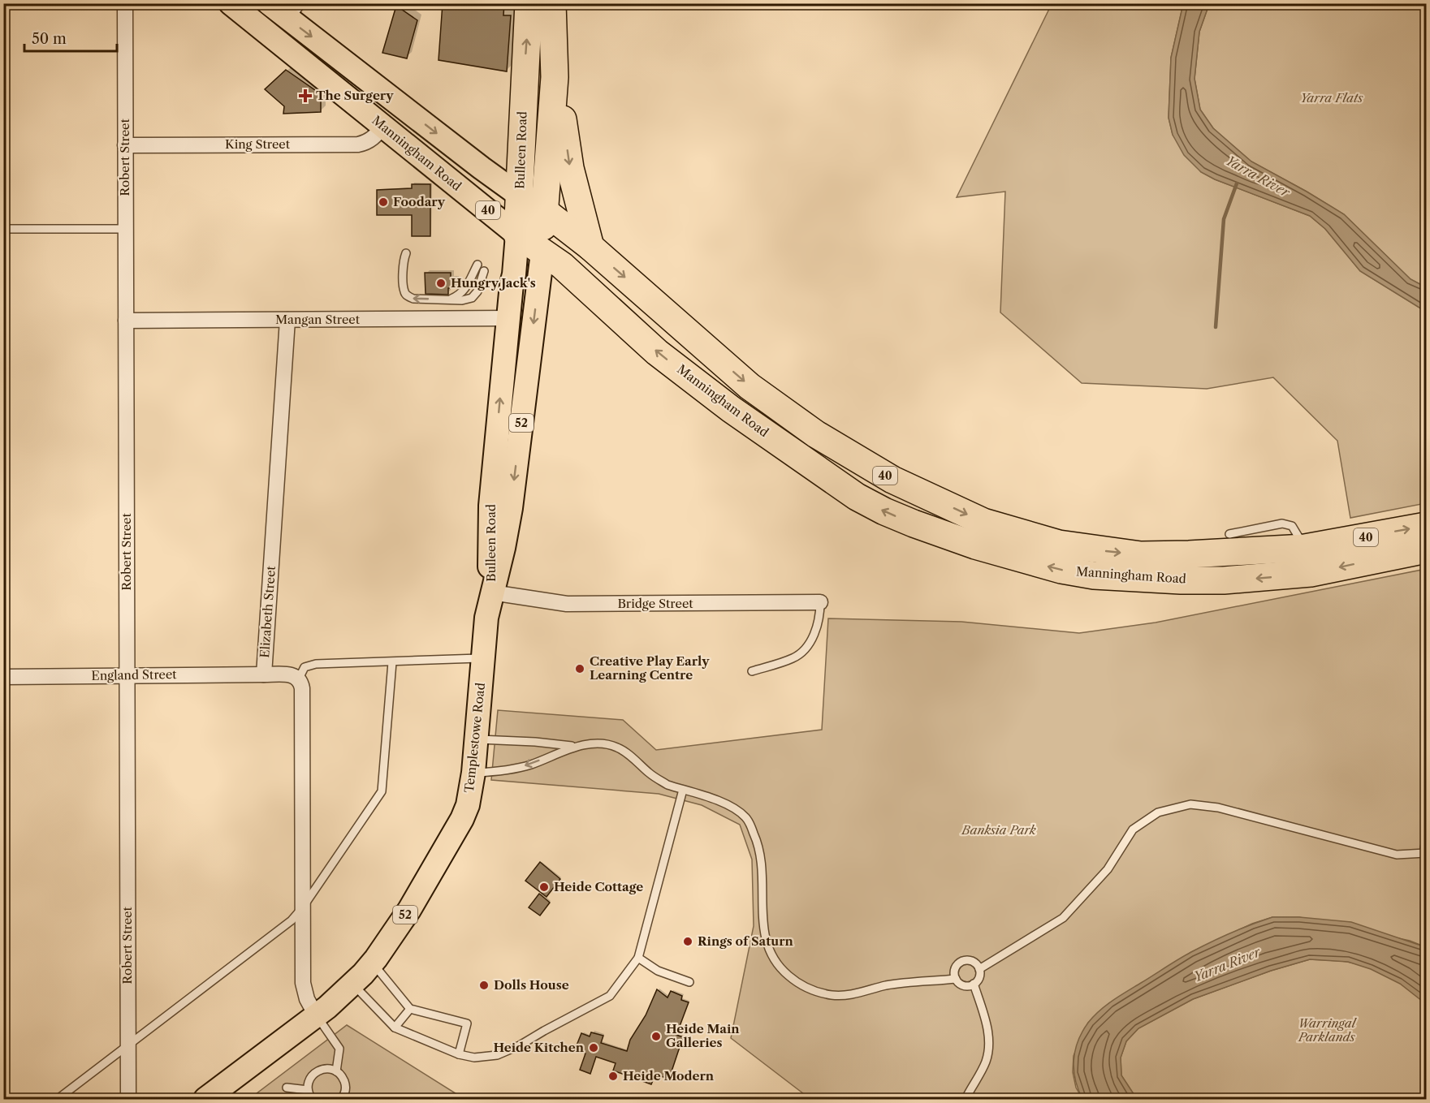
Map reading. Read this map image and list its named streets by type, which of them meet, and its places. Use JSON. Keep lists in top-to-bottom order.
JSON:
{
  "streets": {
    "highway": [
      "Bulleen Road",
      "Manningham Road",
      "40",
      "52"
    ],
    "main road": ["Templestowe Road"],
    "street": [
      "King Street",
      "Robert Street",
      "Mangan Street",
      "Bridge Street",
      "Elizabeth Street",
      "England Street"
    ]
  },
  "crossings": [
    ["King Street", "Manningham Road"],
    ["King Street", "Robert Street"],
    ["Bulleen Road", "Manningham Road"],
    ["Bulleen Road", "Mangan Street"],
    ["Bulleen Road", "Bridge Street"],
    ["Bulleen Road", "Templestowe Road"],
    ["Manningham Road", "40"],
    ["Robert Street", "Mangan Street"],
    ["Robert Street", "England Street"],
    ["Mangan Street", "Elizabeth Street"],
    ["Bridge Street", "Templestowe Road"],
    ["Elizabeth Street", "England Street"]
  ],
  "water": ["Yarra River"],
  "parks": ["Yarra Flats", "Banksia Park", "Warringal Parklands"],
  "places": {
    "health": ["The Surgery"],
    "other": [
      "Foodary",
      "Hungry Jack's",
      "Creative Play Early Learning Centre",
      "Heide Cottage",
      "Rings of Saturn",
      "Dolls House",
      "Heide Main Galleries",
      "Heide Kitchen",
      "Heide Modern"
    ]
  },
  "scale_bar": "50 m"
}
